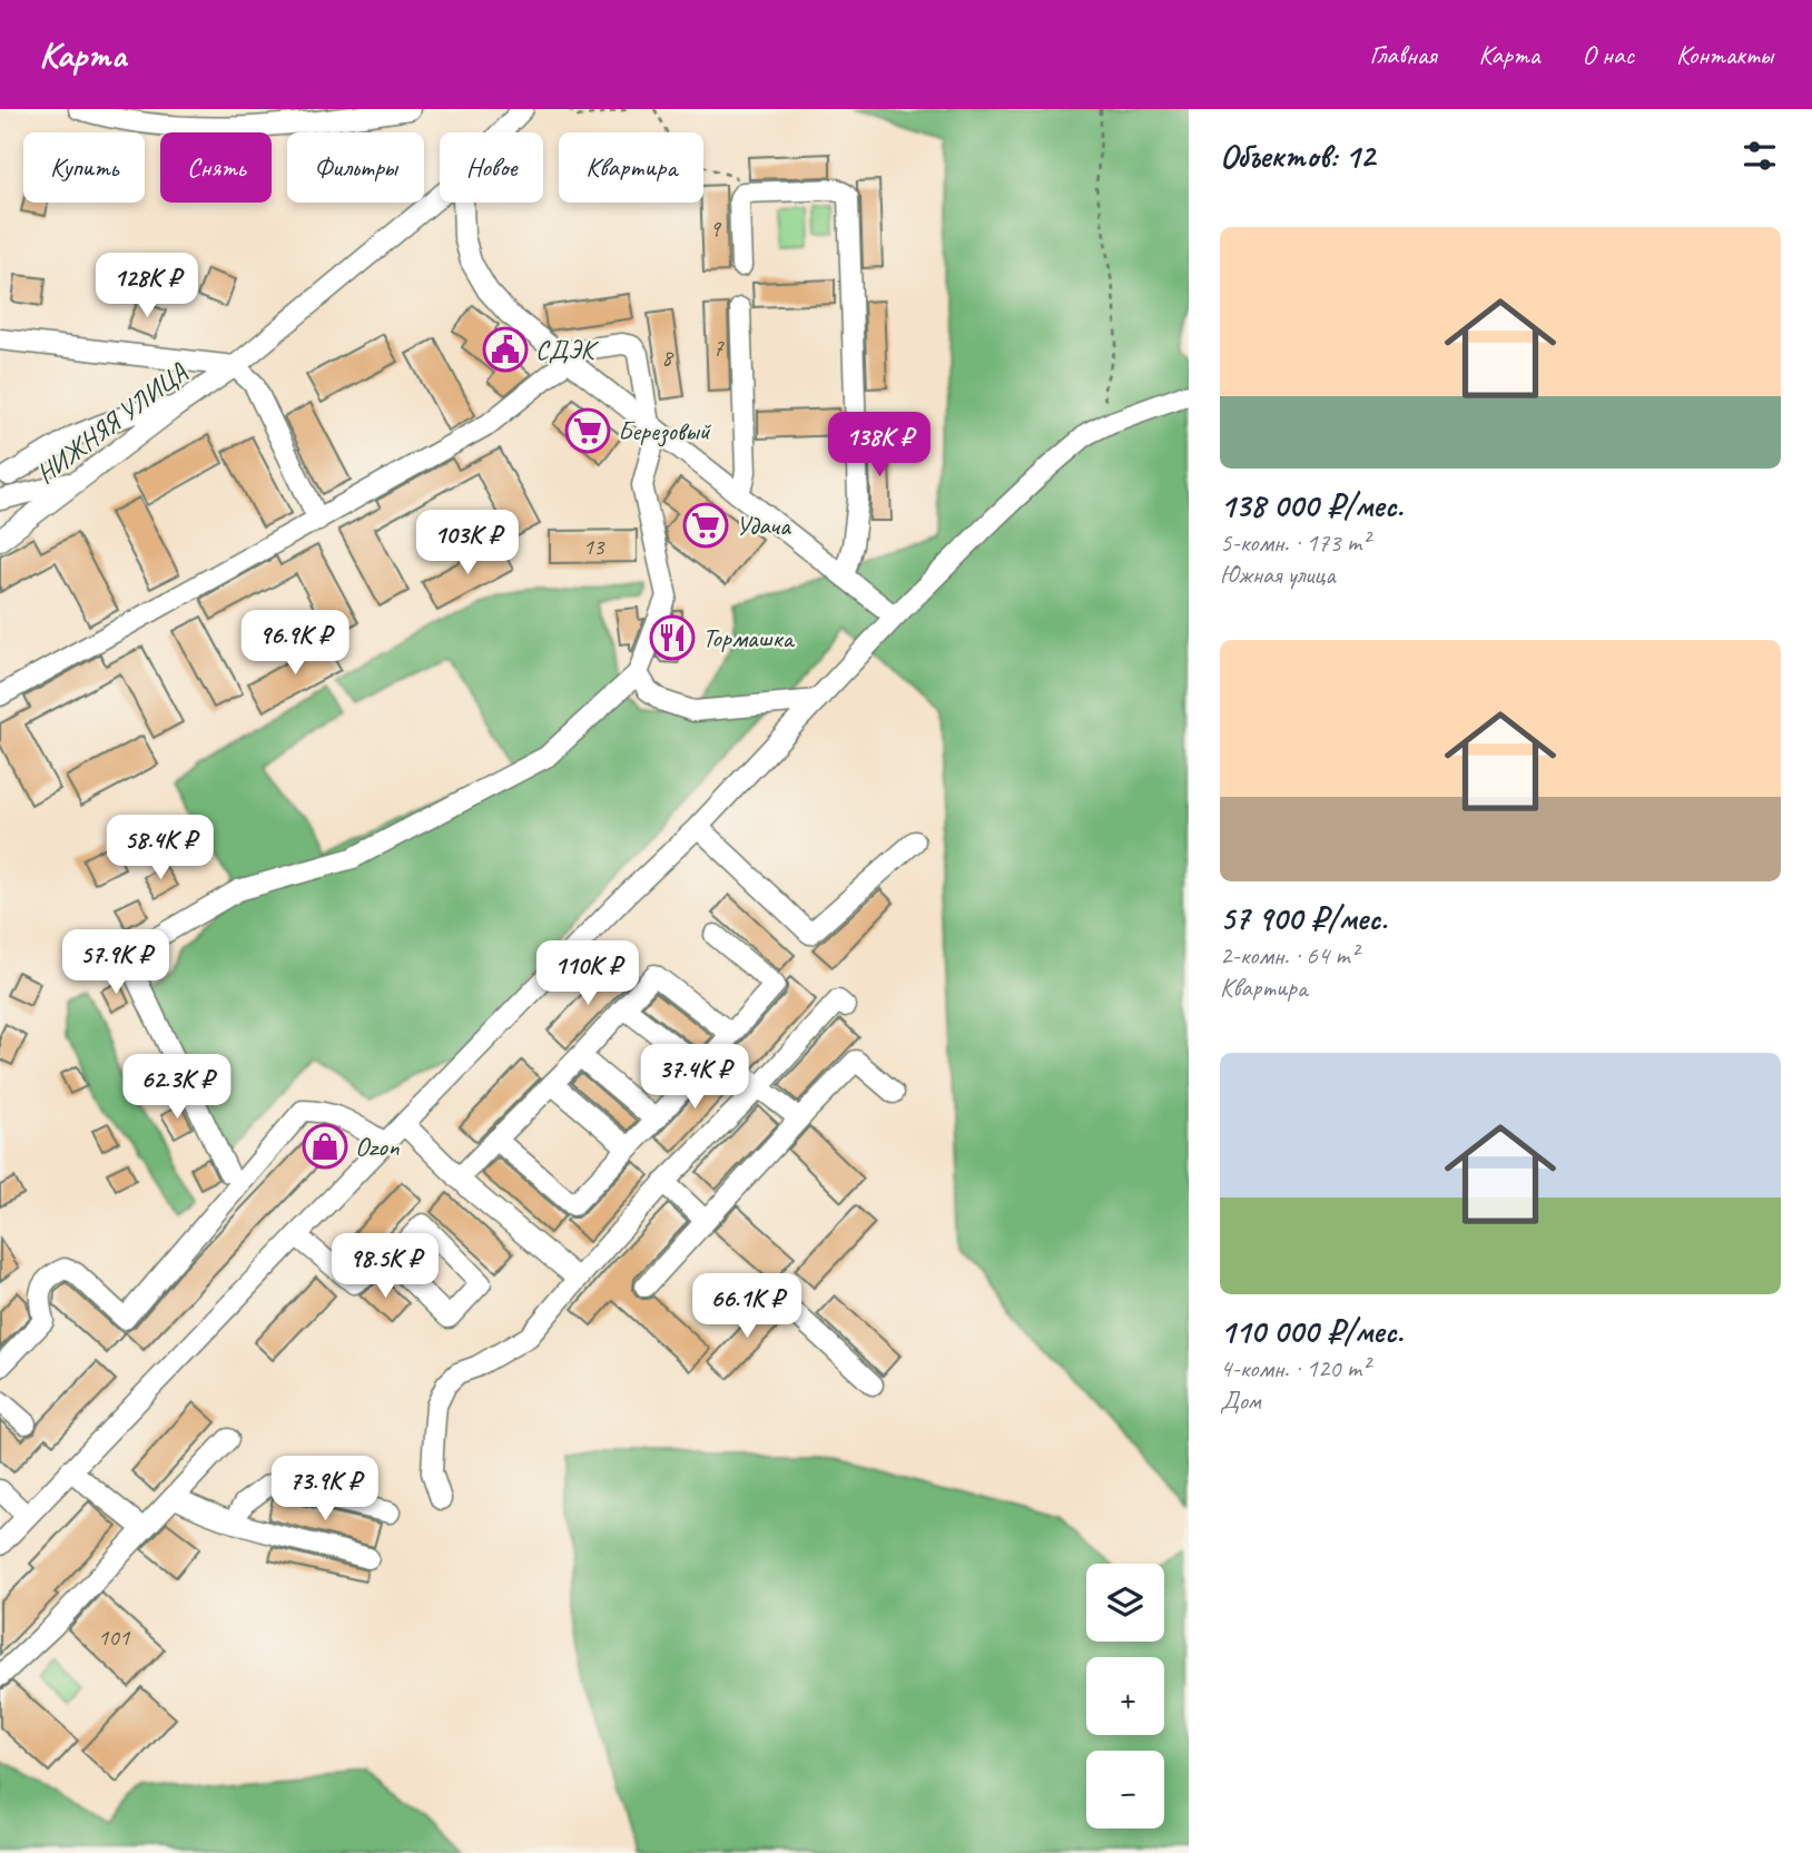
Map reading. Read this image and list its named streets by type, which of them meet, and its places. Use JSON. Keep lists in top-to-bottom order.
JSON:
{
  "streets": {
    "street": ["НИЖНЯЯ УЛИЦА"]
  },
  "places": {
    "public building": ["СДЭК"],
    "supermarket": ["Березовый", "Удача"],
    "restaurant": ["Тормашка"],
    "shop": ["Ozon"]
  },
  "house_numbers": [
    "9",
    "7",
    "8",
    "13",
    "101"
  ],
  "page": {
    "header": "Карта",
    "nav": [
      "Главная",
      "Карта",
      "О нас",
      "Контакты"
    ],
    "heading": "Объектов: 12",
    "chip": [
      "Купить",
      "Снять",
      "Фильтры",
      "Новое",
      "Квартира"
    ],
    "list": [
      {
        "name": "138 000 ₽/мес.",
        "note": "5-комн. · 173 m² · Южная улица"
      },
      {
        "name": "57 900 ₽/мес.",
        "note": "2-комн. · 64 m² · Квартира"
      },
      {
        "name": "110 000 ₽/мес.",
        "note": "4-комн. · 120 m² · Дом"
      }
    ],
    "price": [
      "128K ₽",
      "138K ₽",
      "103K ₽",
      "96.9K ₽",
      "58.4K ₽",
      "57.9K ₽",
      "110K ₽",
      "37.4K ₽",
      "62.3K ₽",
      "98.5K ₽",
      "66.1K ₽",
      "73.9K ₽"
    ],
    "map_buttons": ["+", "−"]
  }
}
